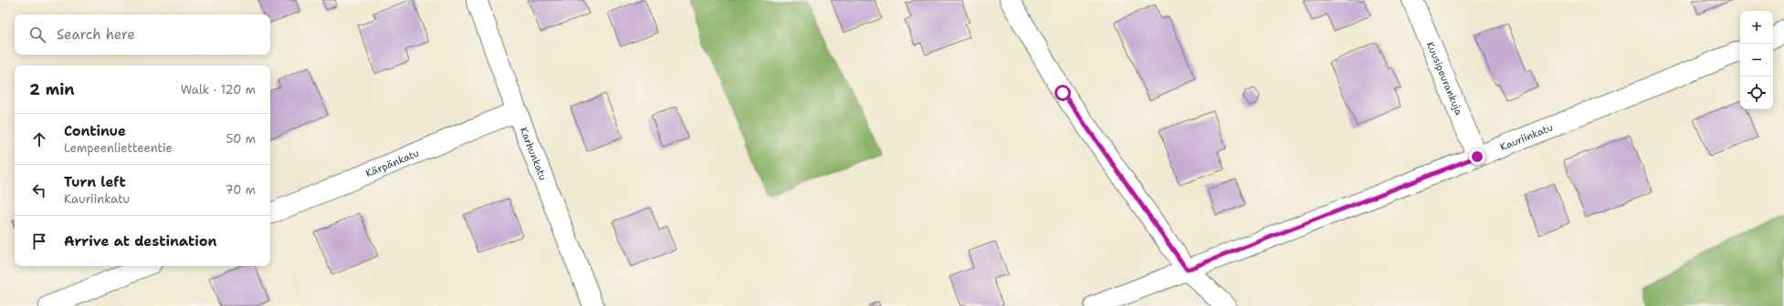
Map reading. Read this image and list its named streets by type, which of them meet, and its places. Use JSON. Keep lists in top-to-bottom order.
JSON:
{
  "streets": {
    "street": [
      "Kuusipeurankuja",
      "Kauriinkatu",
      "Karhunkatu",
      "Kärpänkatu"
    ]
  },
  "crossings": [
    ["Kuusipeurankuja", "Kauriinkatu"],
    ["Karhunkatu", "Kärpänkatu"]
  ],
  "page": {
    "map_buttons": ["+", "−"],
    "search": "Search here",
    "heading": ["2 min", "Walk · 120 m"],
    "list": [
      ["Continue", "Lempeenlietteentie", "50 m"],
      ["Turn left", "Kauriinkatu", "70 m"],
      "Arrive at destination"
    ]
  }
}
